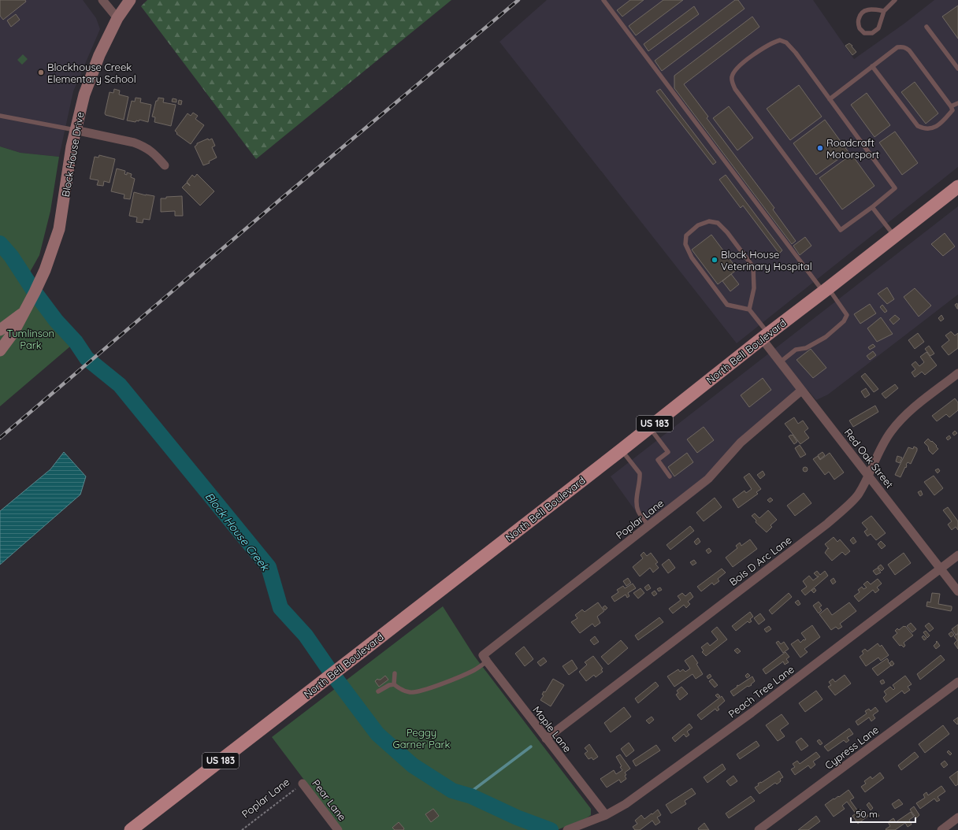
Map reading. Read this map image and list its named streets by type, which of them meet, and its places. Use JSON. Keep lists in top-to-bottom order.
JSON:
{
  "streets": {
    "main road": ["North Bell Boulevard", "US 183"],
    "street": [
      "Block House Drive",
      "Red Oak Street",
      "Poplar Lane",
      "Bois D Arc Lane",
      "Peach Tree Lane",
      "Maple Lane",
      "Cypress Lane",
      "Pear Lane"
    ]
  },
  "crossings": [
    ["North Bell Boulevard", "Red Oak Street"],
    ["Red Oak Street", "Poplar Lane"],
    ["Red Oak Street", "Bois D Arc Lane"],
    ["Red Oak Street", "Peach Tree Lane"],
    ["Poplar Lane", "Maple Lane"],
    ["Poplar Lane", "Pear Lane"],
    ["Bois D Arc Lane", "Maple Lane"],
    ["Peach Tree Lane", "Maple Lane"]
  ],
  "water": ["Block House Creek"],
  "parks": ["Tumlinson Park", "Peggy Garner Park"],
  "places": ["Blockhouse Creek Elementary School", "Roadcraft Motorsport", "Block House Veterinary Hospital"],
  "scale_bar": "50 m"
}
